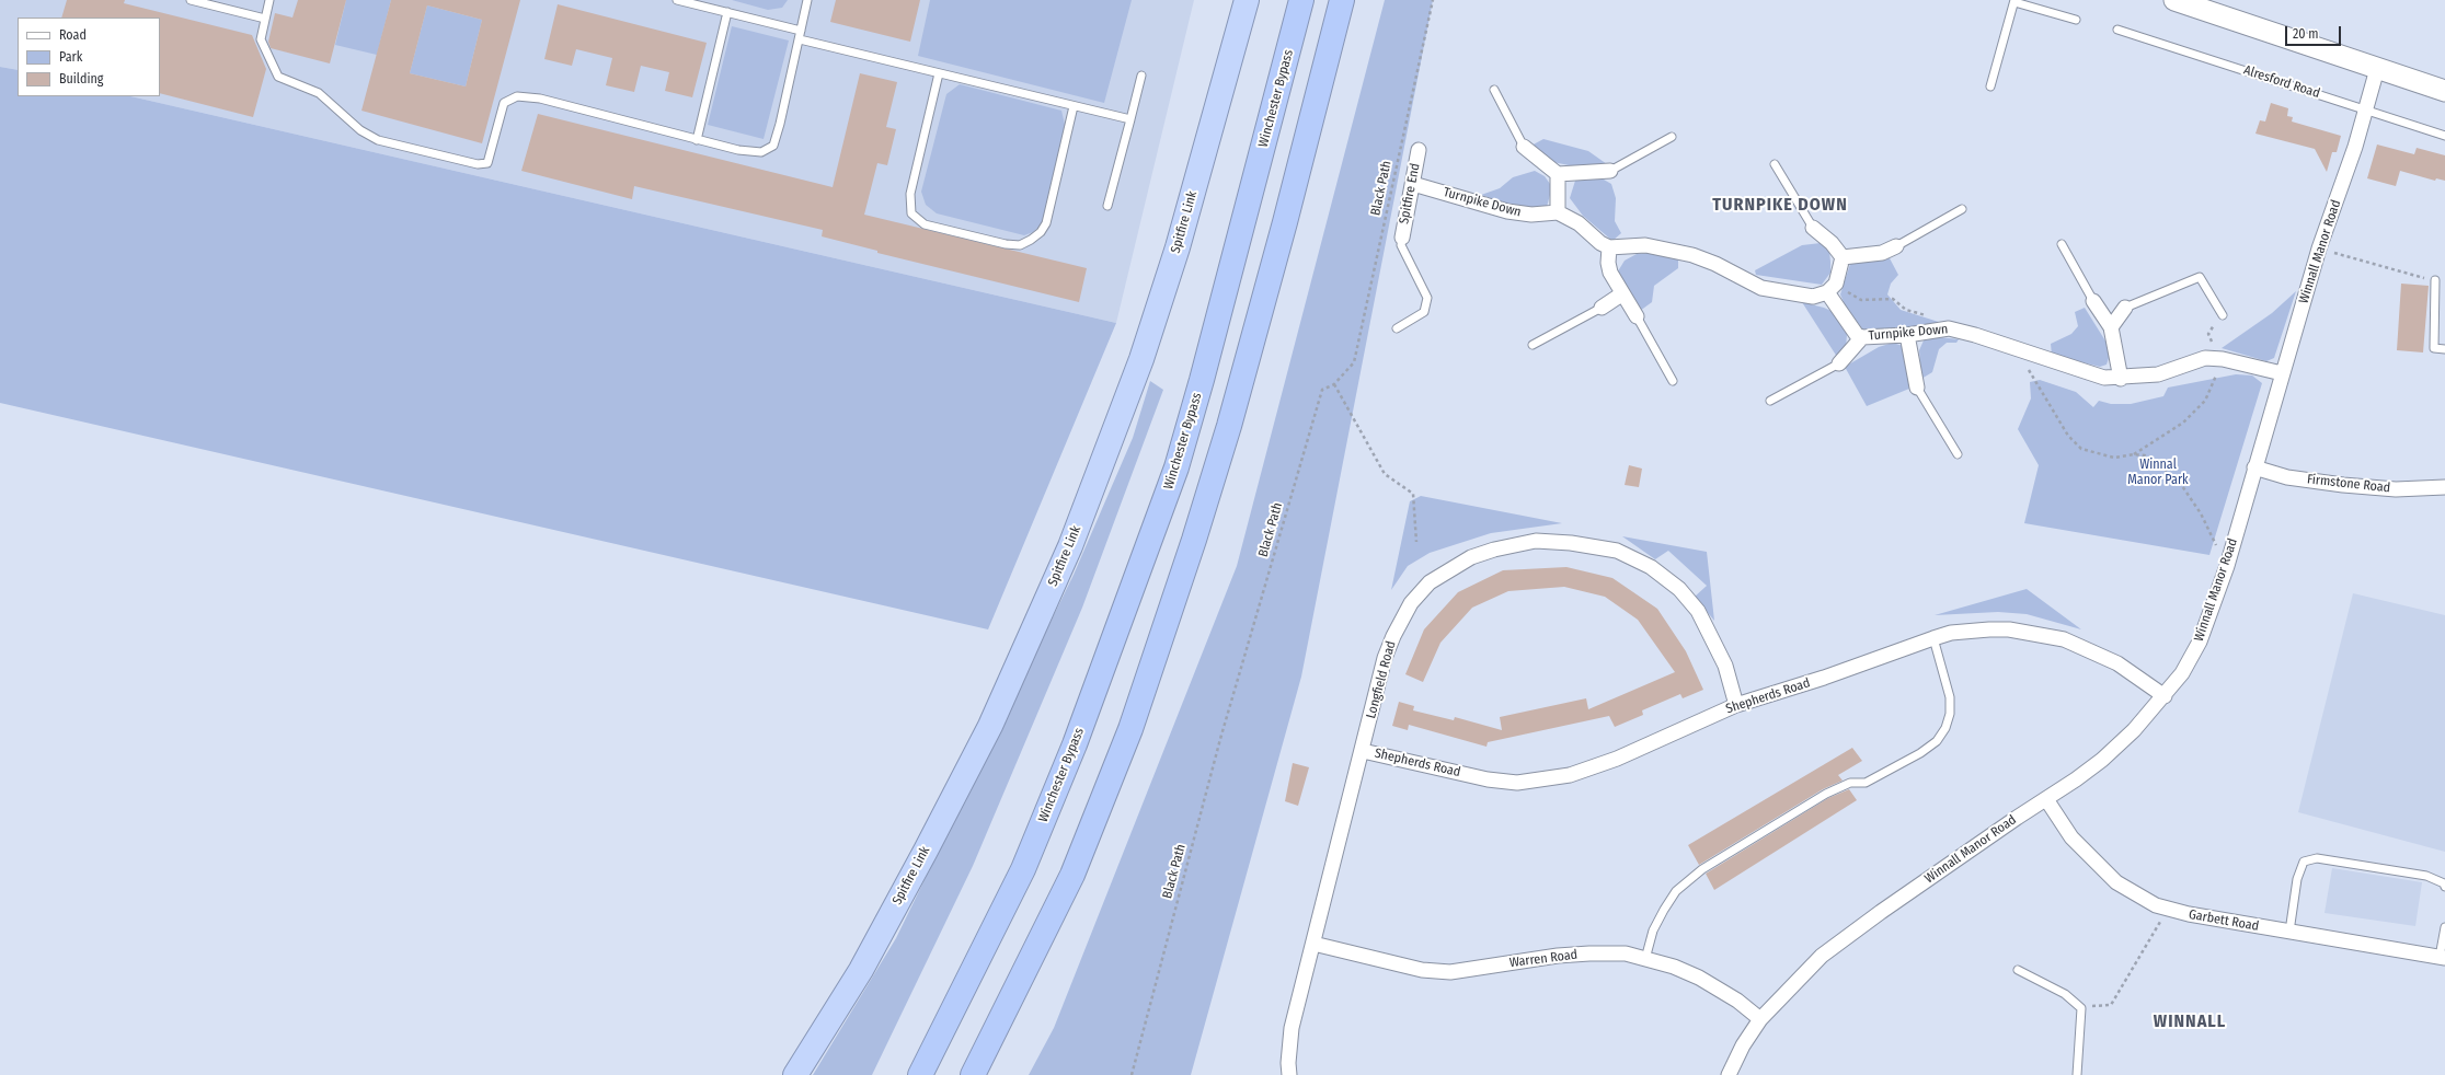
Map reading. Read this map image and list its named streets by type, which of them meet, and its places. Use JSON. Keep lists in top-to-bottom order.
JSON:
{
  "streets": {
    "highway": ["Winchester Bypass", "Spitfire Link"],
    "street": [
      "Spitfire End",
      "Turnpike Down",
      "Winnall Manor Road",
      "Firmstone Road",
      "Longfield Road",
      "Shepherds Road",
      "Garbett Road",
      "Warren Road"
    ],
    "lane": ["Alresford Road"],
    "path": ["Black Path"]
  },
  "crossings": [
    ["Alresford Road", "Winnall Manor Road"],
    ["Spitfire End", "Turnpike Down"],
    ["Turnpike Down", "Winnall Manor Road"],
    ["Winnall Manor Road", "Firmstone Road"],
    ["Winnall Manor Road", "Shepherds Road"],
    ["Winnall Manor Road", "Garbett Road"],
    ["Winnall Manor Road", "Warren Road"],
    ["Longfield Road", "Shepherds Road"],
    ["Longfield Road", "Warren Road"]
  ],
  "districts": ["TURNPIKE DOWN", "WINNALL"],
  "parks": ["Winnal Manor Park"],
  "legend": ["Road", "Park", "Building"],
  "scale_bar": "20 m"
}
